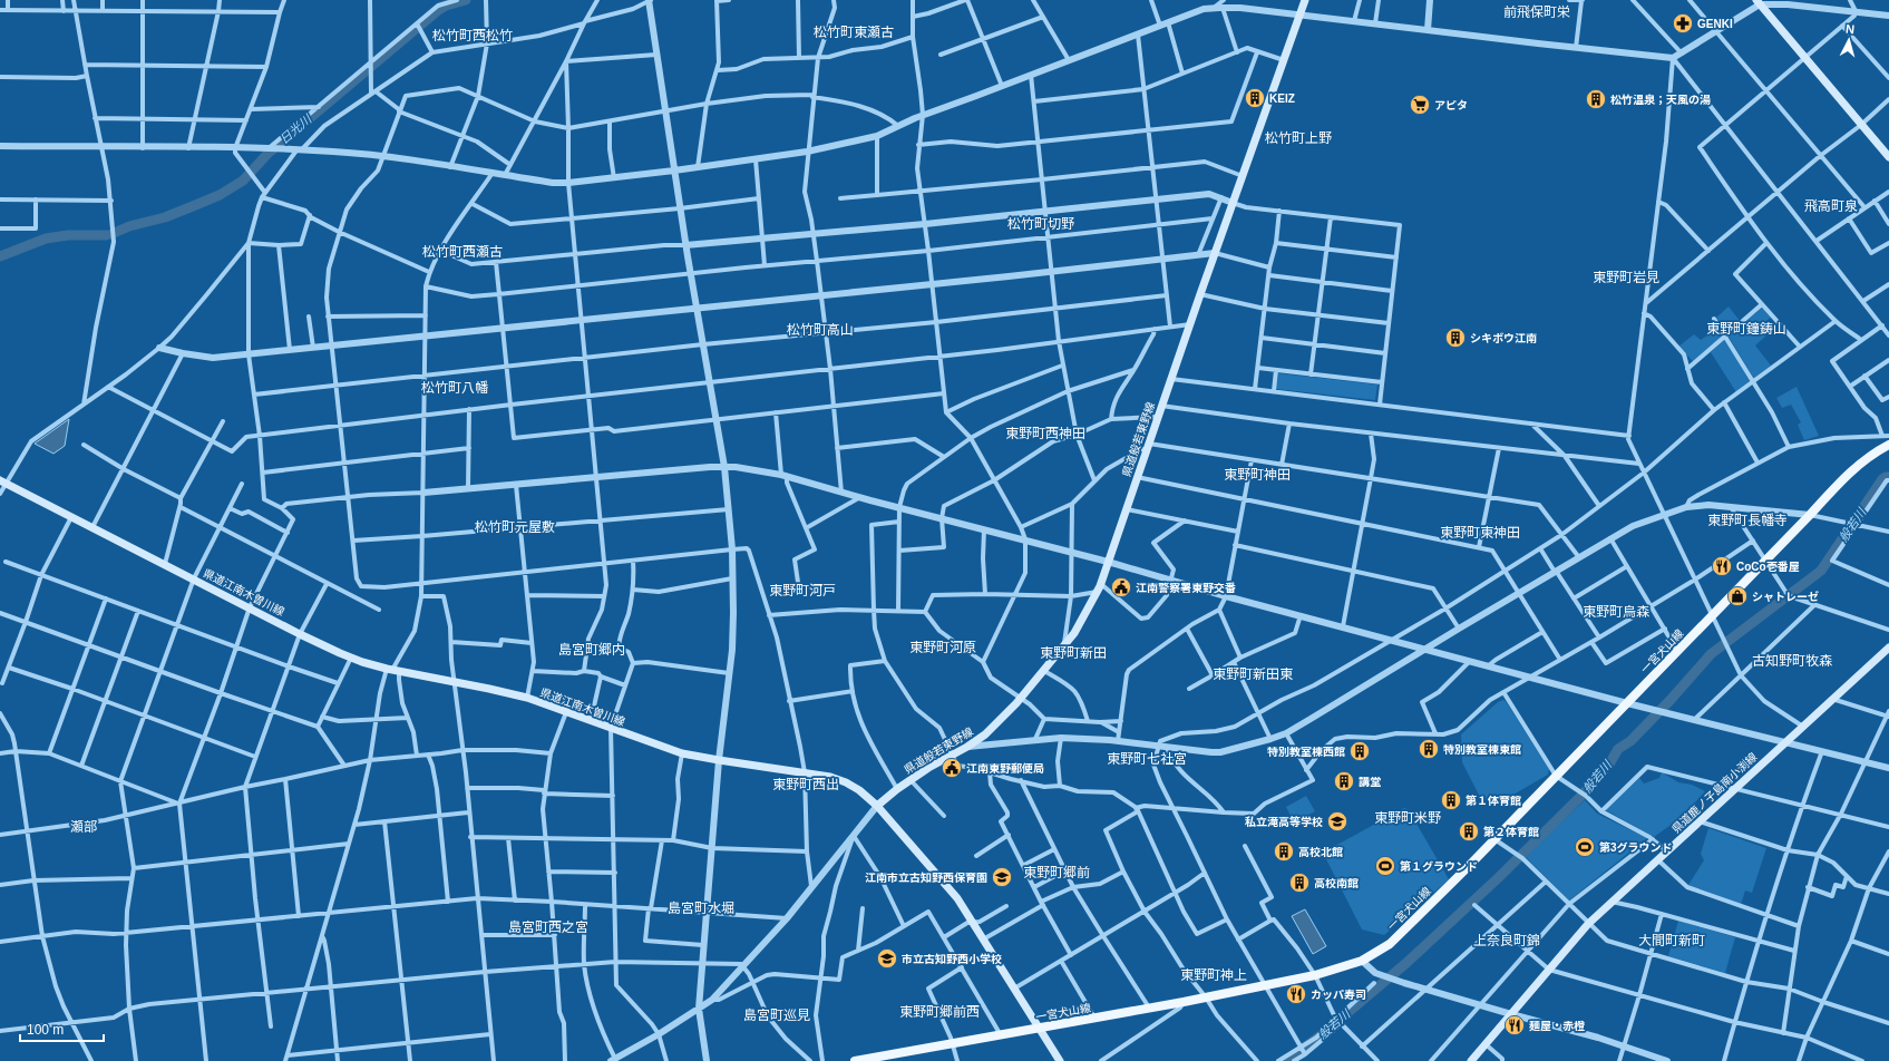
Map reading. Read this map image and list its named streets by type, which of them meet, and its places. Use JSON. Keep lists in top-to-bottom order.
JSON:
{
  "streets": {
    "main road": [
      "県道般若東野線",
      "県道江南木曽川線",
      "一宮犬山線",
      "県道鹿ノ子島南小渕線"
    ]
  },
  "crossings": [
    ["県道般若東野線", "県道江南木曽川線"],
    ["県道江南木曽川線", "一宮犬山線"]
  ],
  "districts": [
    "前飛保町栄",
    "松竹町東瀬古",
    "松竹町西松竹",
    "松竹町上野",
    "飛高町泉",
    "松竹町切野",
    "松竹町西瀬古",
    "東野町岩見",
    "東野町鐘鋳山",
    "松竹町高山",
    "松竹町八幡",
    "東野町西神田",
    "東野町神田",
    "東野町長幡寺",
    "松竹町元屋敷",
    "東野町東神田",
    "東野町河戸",
    "東野町烏森",
    "東野町河原",
    "島宮町郷内",
    "東野町新田",
    "古知野町牧森",
    "東野町新田東",
    "東野町七社宮",
    "東野町西出",
    "東野町米野",
    "瀬部",
    "東野町郷前",
    "島宮町水堀",
    "島宮町西之宮",
    "上奈良町錦",
    "大間町新町",
    "東野町神上",
    "東野町郷前西",
    "島宮町巡見"
  ],
  "water": ["日光川", "般若川"],
  "places": {
    "pharmacy": ["GENKI"],
    "building": [
      "KEIZ",
      "松竹温泉；天風の湯",
      "シキボウ江南",
      "特別教室棟東館",
      "特別教室棟西館",
      "講堂",
      "第１体育館",
      "第２体育館",
      "高校北館",
      "高校南館"
    ],
    "supermarket": ["アピタ"],
    "restaurant": ["CoCo壱番屋", "カッパ寿司", "麺屋・赤橙"],
    "public building": ["江南警察署東野交番", "江南東野郵便局"],
    "shop": ["シャトレーゼ"],
    "school or university": ["私立滝高等学校", "江南市立古知野西保育園", "市立古知野西小学校"],
    "sports": ["第3グラウンド", "第１グラウンド"]
  },
  "scale_bar": "100 m",
  "north": "top"
}
